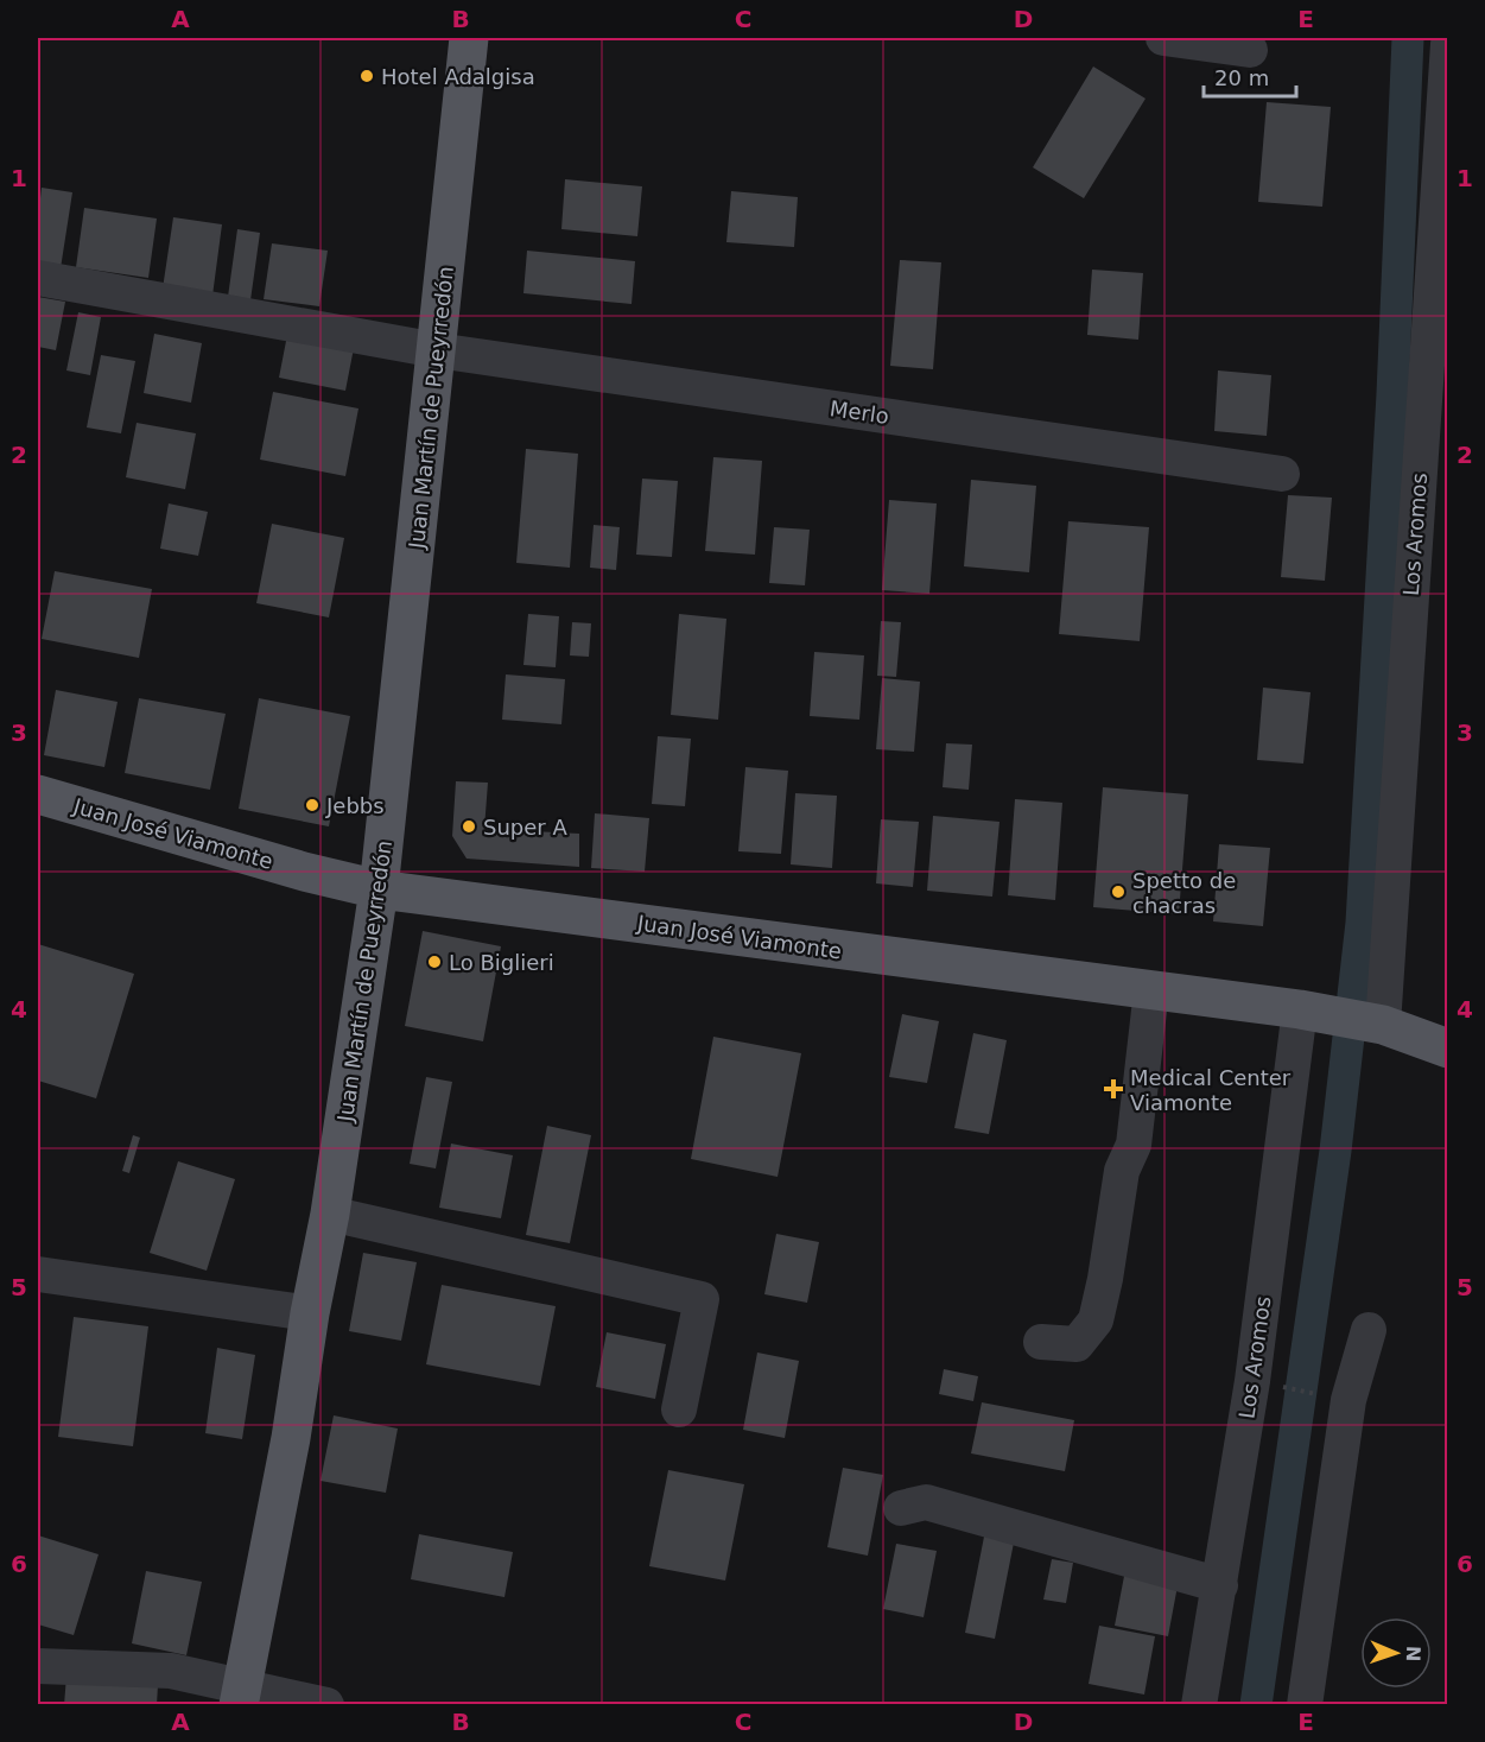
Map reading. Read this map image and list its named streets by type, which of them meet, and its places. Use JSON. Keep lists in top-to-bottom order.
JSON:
{
  "streets": {
    "main road": ["Juan Martín de Pueyrredón", "Juan José Viamonte"],
    "street": ["Merlo", "Los Aromos"]
  },
  "crossings": [
    ["Juan Martín de Pueyrredón", "Merlo"],
    ["Juan Martín de Pueyrredón", "Juan José Viamonte"],
    ["Los Aromos", "Juan José Viamonte"]
  ],
  "places": {
    "other": [
      "Hotel Adalgisa",
      "Jebbs",
      "Super A",
      "Spetto de chacras",
      "Lo Biglieri"
    ],
    "health": ["Medical Center Viamonte"]
  },
  "scale_bar": "20 m",
  "north": "right",
  "grid": {
    "columns": [
      "A",
      "B",
      "C",
      "D",
      "E"
    ],
    "rows": [
      "1",
      "2",
      "3",
      "4",
      "5",
      "6"
    ]
  }
}
